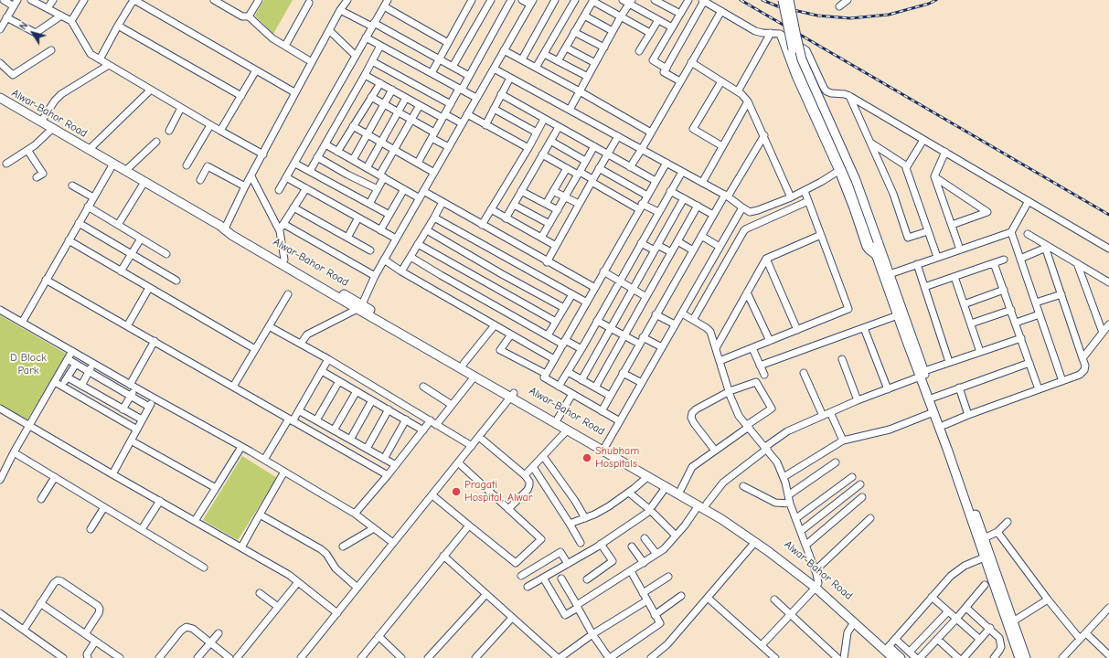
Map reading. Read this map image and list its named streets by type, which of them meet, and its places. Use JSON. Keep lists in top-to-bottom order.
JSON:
{
  "streets": {
    "main road": ["Alwar-Bahor Road"]
  },
  "parks": ["D Block Park"],
  "places": ["Shubham Hospitals", "Pragati Hospital, Alwar"],
  "north": "top left"
}
